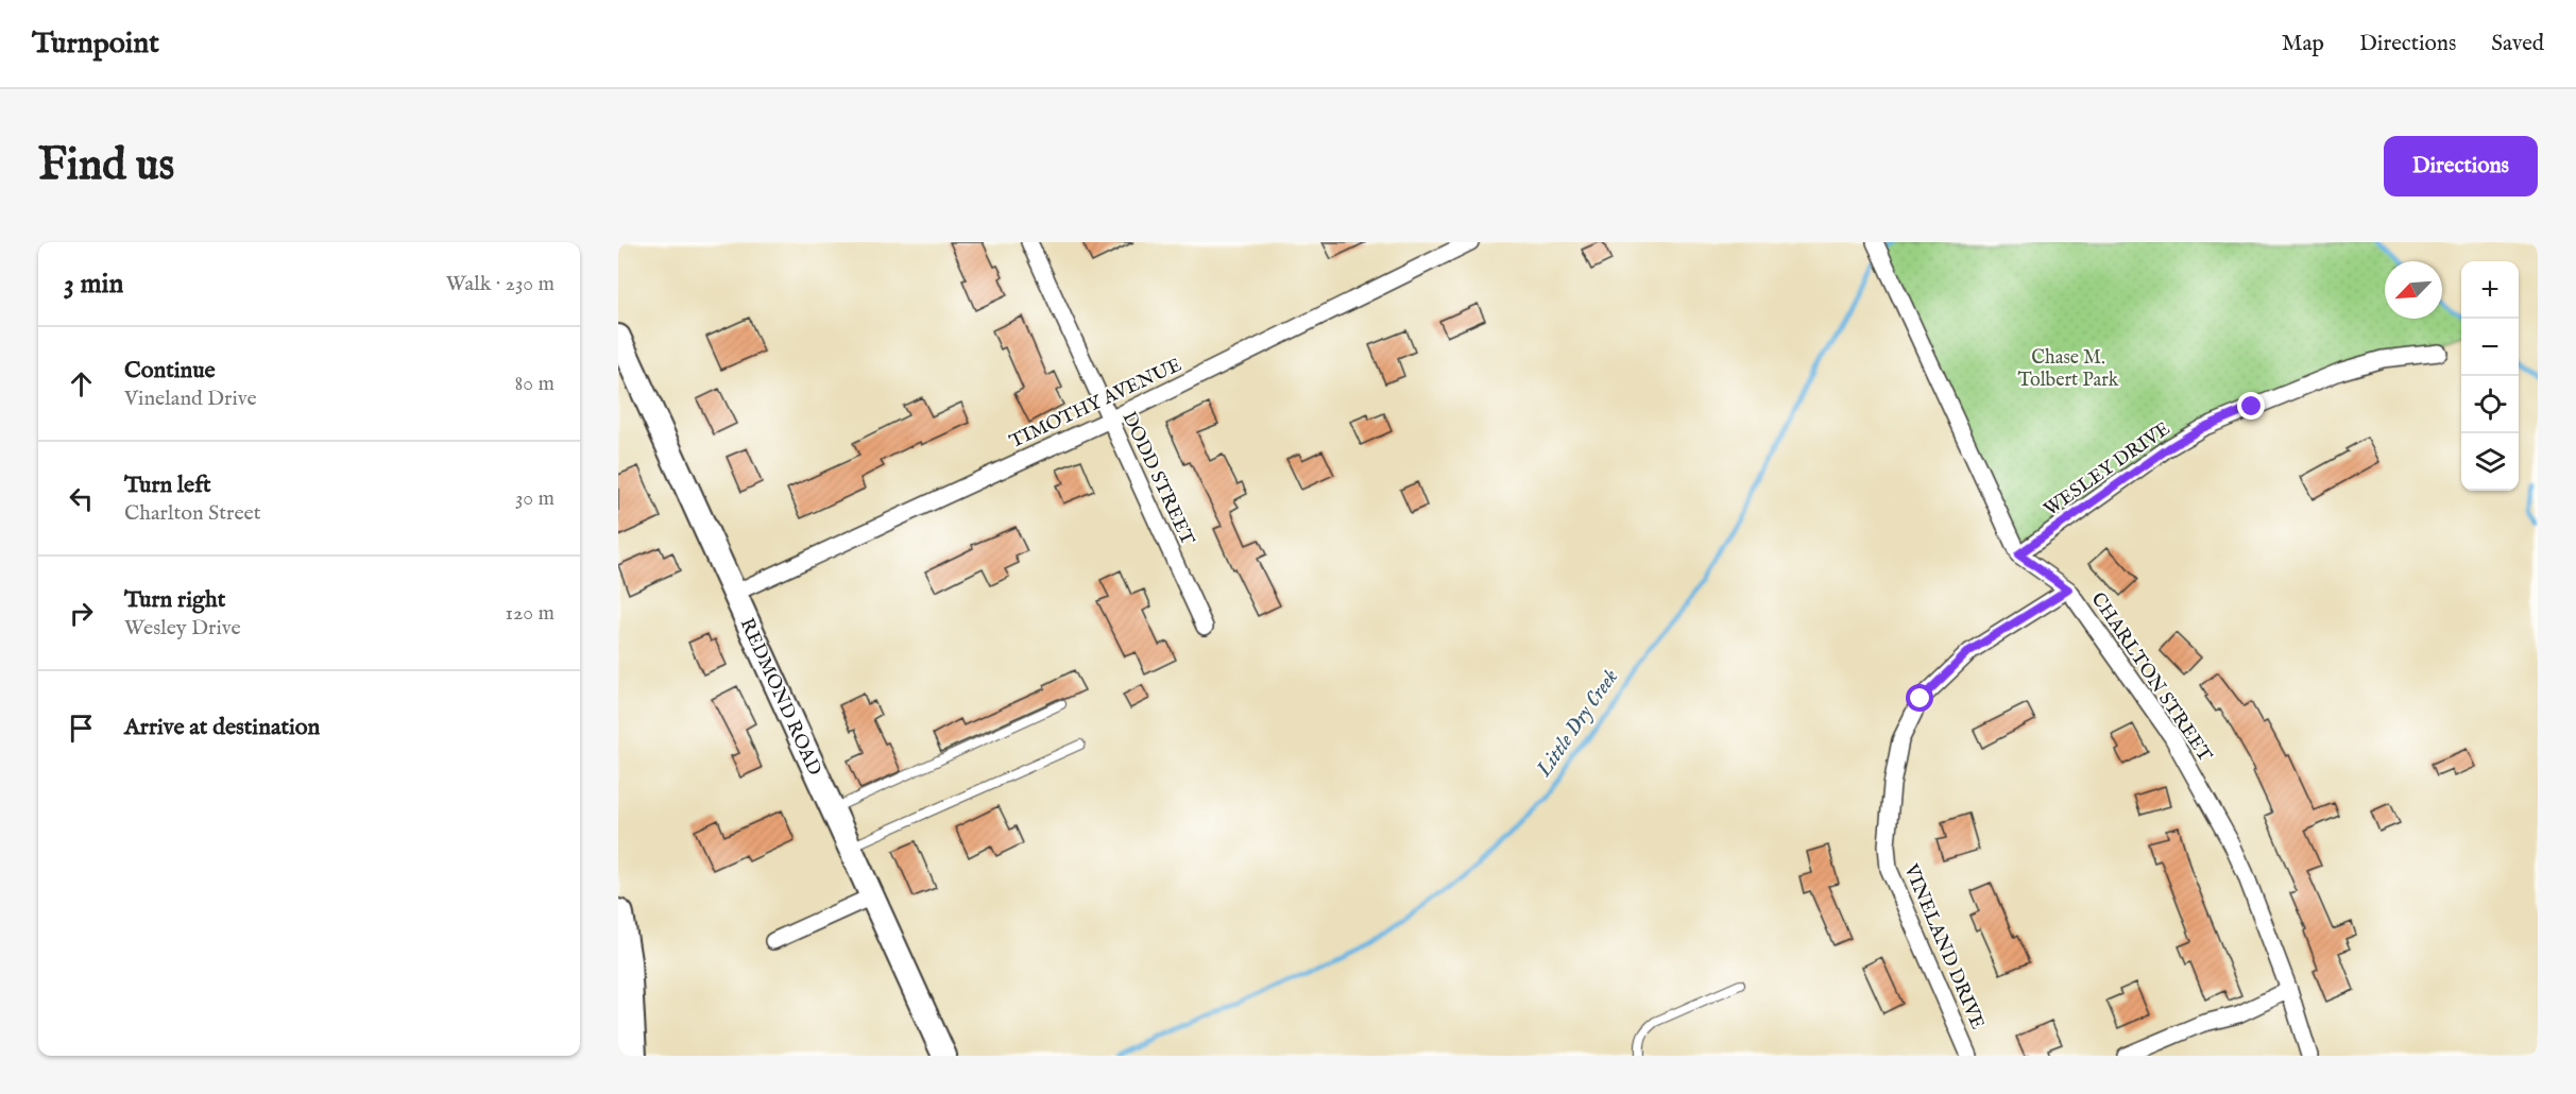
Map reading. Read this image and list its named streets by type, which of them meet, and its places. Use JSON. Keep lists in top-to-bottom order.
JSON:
{
  "streets": {
    "street": [
      "TIMOTHY AVENUE",
      "WESLEY DRIVE",
      "DODD STREET",
      "CHARLTON STREET",
      "REDMOND ROAD",
      "VINELAND DRIVE"
    ]
  },
  "crossings": [
    ["TIMOTHY AVENUE", "DODD STREET"],
    ["TIMOTHY AVENUE", "REDMOND ROAD"],
    ["WESLEY DRIVE", "CHARLTON STREET"],
    ["CHARLTON STREET", "VINELAND DRIVE"]
  ],
  "water": ["Little Dry Creek"],
  "parks": ["Chase M. Tolbert Park"],
  "north": "bottom left",
  "page": {
    "header": "Turnpoint",
    "nav": ["Map", "Directions", "Saved"],
    "buttons": "Directions",
    "title": "Find us",
    "heading": ["3 min", "Walk · 230 m"],
    "map_buttons": ["+", "−"],
    "list": [
      ["Continue", "Vineland Drive", "80 m"],
      ["Turn left", "Charlton Street", "30 m"],
      ["Turn right", "Wesley Drive", "120 m"],
      "Arrive at destination"
    ]
  }
}
